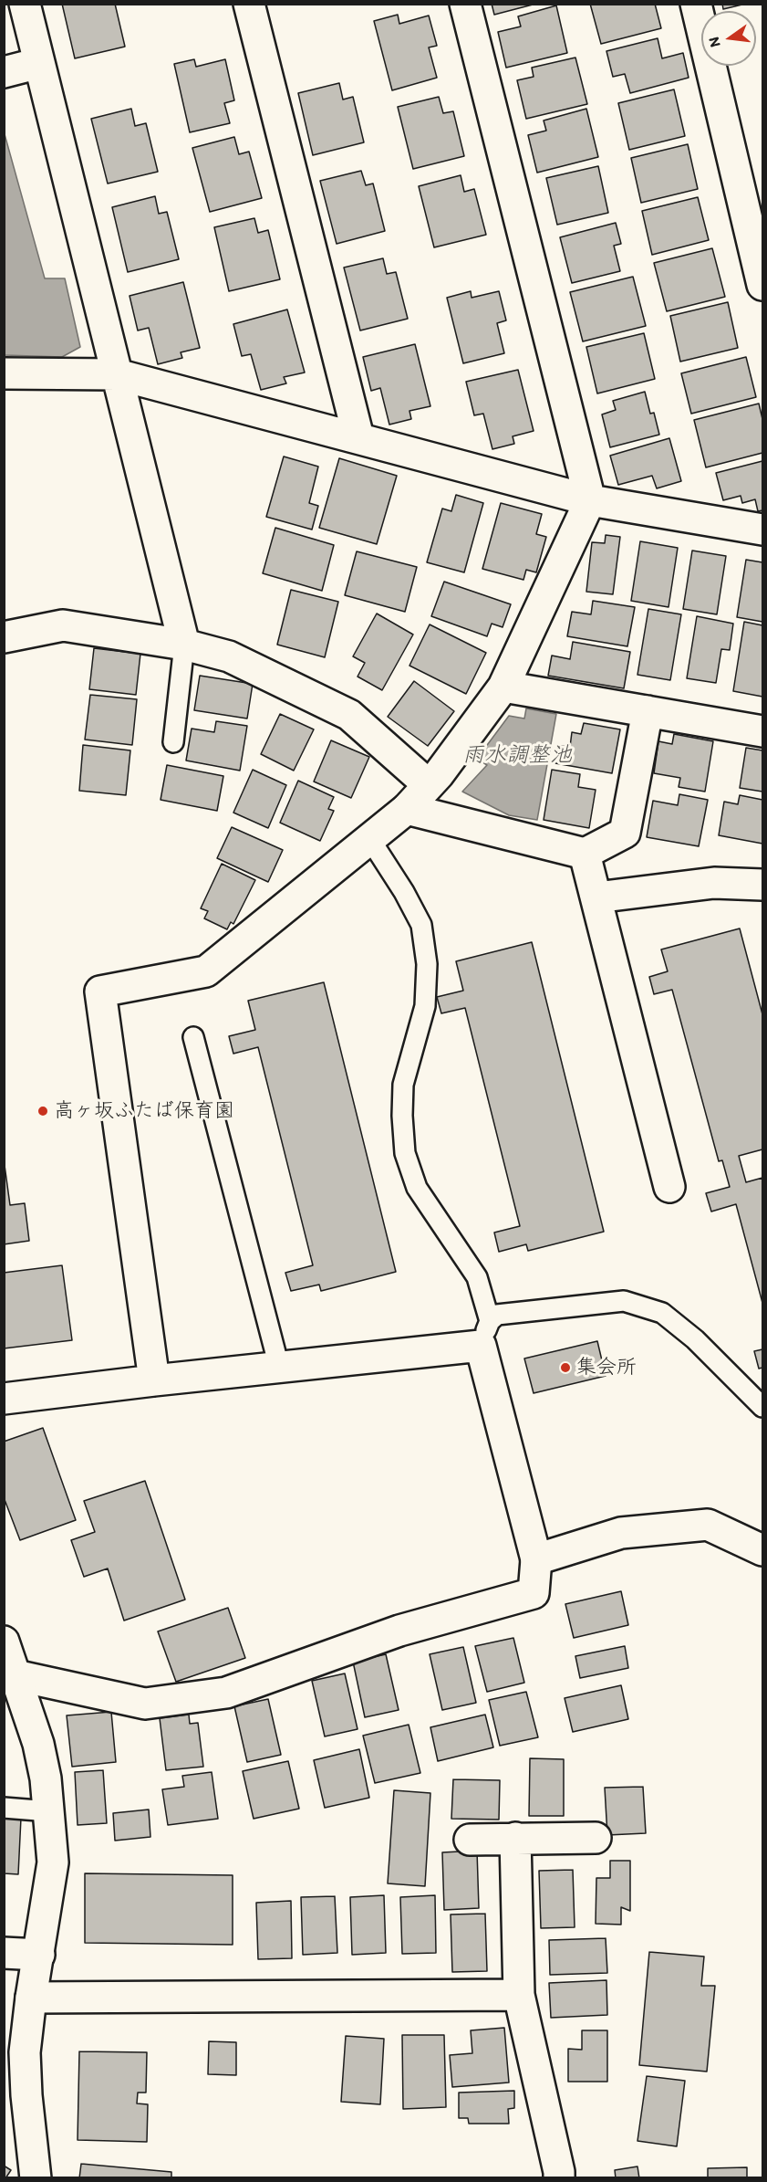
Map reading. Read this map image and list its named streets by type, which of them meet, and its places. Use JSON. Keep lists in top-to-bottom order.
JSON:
{
  "water": ["雨水調整池"],
  "places": ["高ヶ坂ふたば保育園", "集会所"],
  "north": "left"
}
